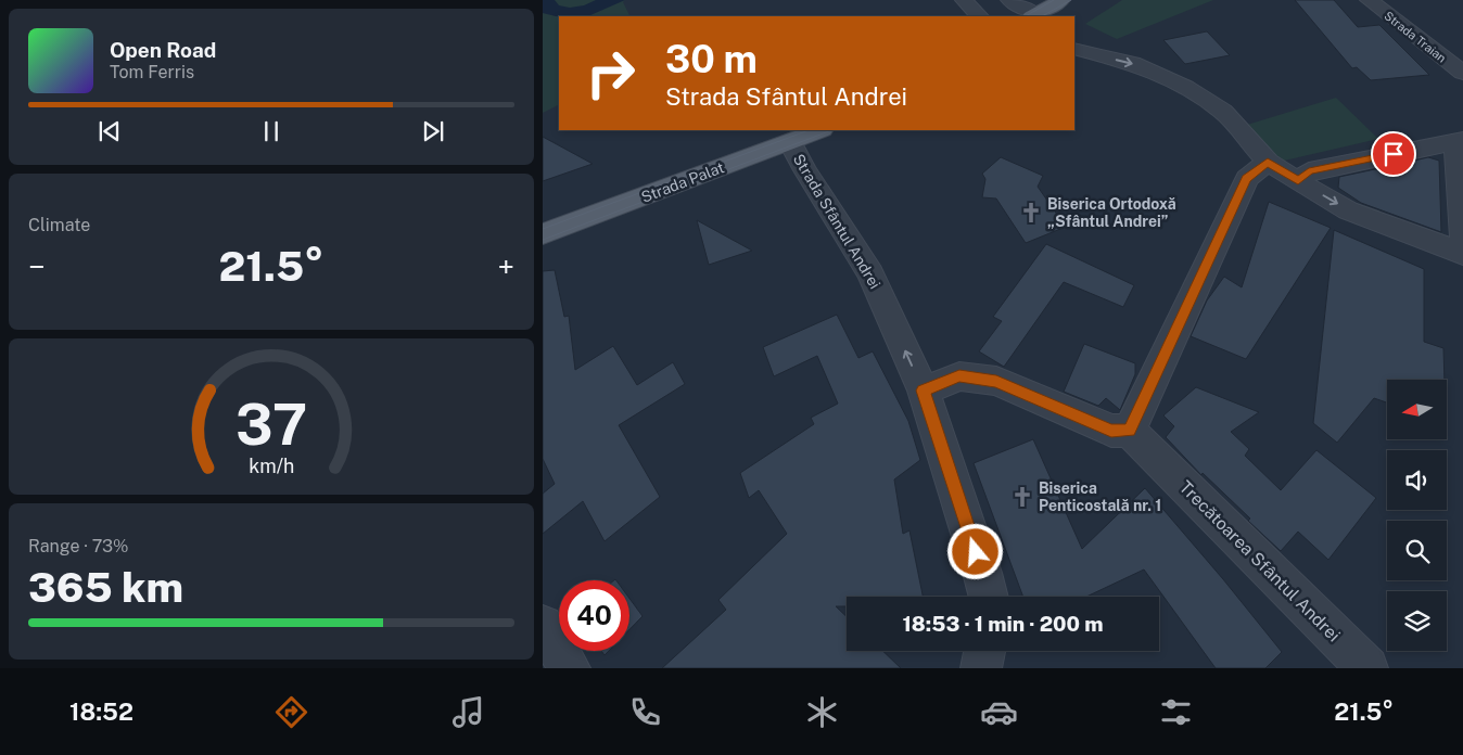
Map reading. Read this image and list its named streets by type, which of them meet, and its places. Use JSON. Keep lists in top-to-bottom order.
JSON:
{
  "streets": {
    "main road": ["Strada Palat"],
    "street": ["Strada Traian", "Strada Sfântul Andrei", "Trecătoarea Sfântul Andrei"]
  },
  "crossings": [
    ["Strada Palat", "Strada Sfântul Andrei"]
  ],
  "one_way": ["Strada Sfântul Andrei"],
  "places": {
    "church": ["Biserica Ortodoxă „Sfântul Andrei”", "Biserica Penticostală nr. 1"]
  },
  "north": "left",
  "page": {
    "turn": ["30 m", "Strada Sfântul Andrei"],
    "song": ["Open Road", "Tom Ferris"],
    "tile": [
      "Climate",
      ["Range · 73%", "365 km"]
    ],
    "heat": ["−", "21.5°", "+"],
    "limit": "40",
    "trip": "18:53 · 1 min · 200 m",
    "tabs": ["18:52", "21.5°"],
    "gauge": ["37", "km/h"]
  }
}
